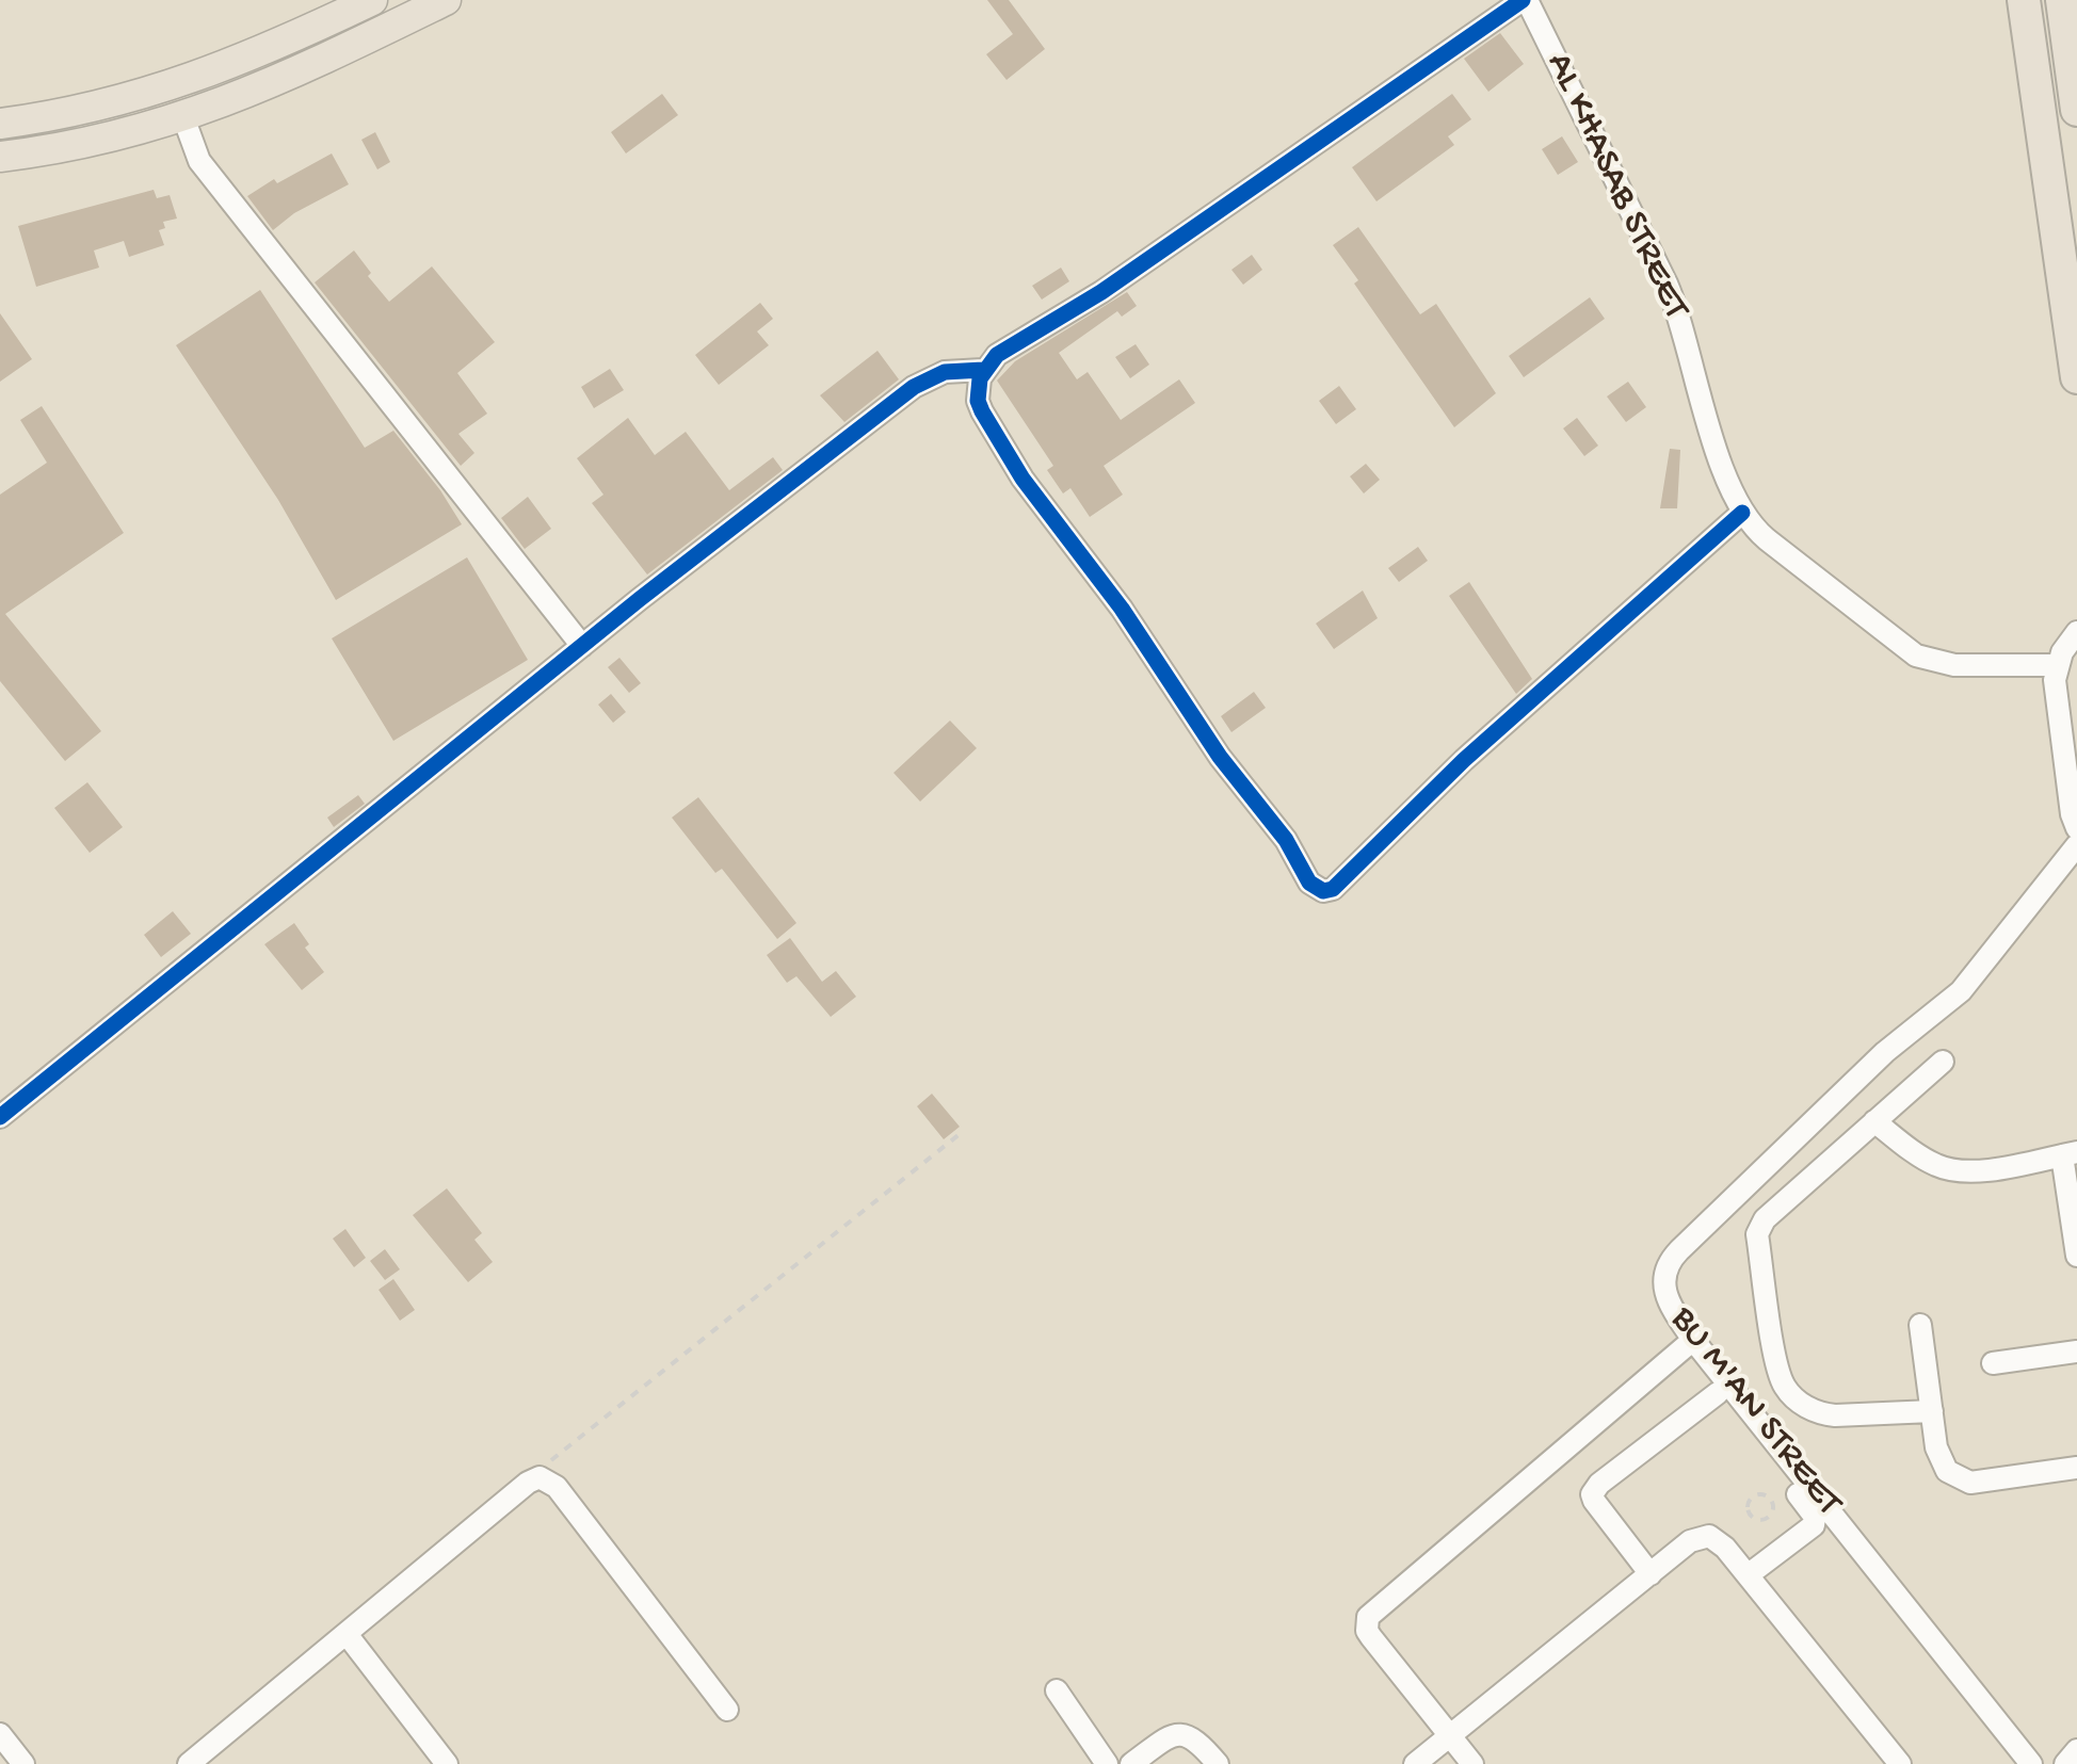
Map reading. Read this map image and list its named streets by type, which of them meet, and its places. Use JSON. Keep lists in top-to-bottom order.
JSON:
{
  "streets": {
    "street": ["AL KHASAB STREET", "BU M'AN STREET"]
  }
}
